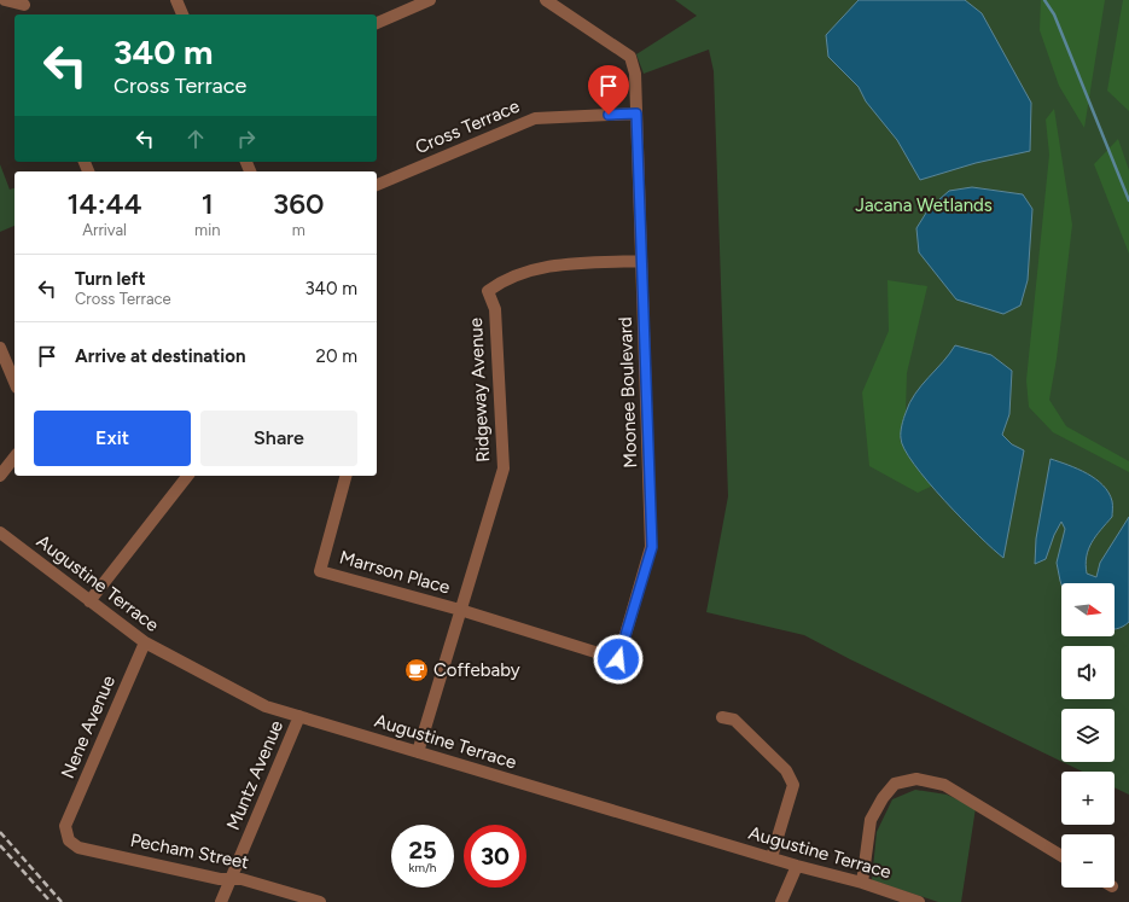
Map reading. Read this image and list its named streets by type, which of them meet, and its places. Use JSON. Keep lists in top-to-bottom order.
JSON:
{
  "streets": {
    "street": [
      "Cross Terrace",
      "Ridgeway Avenue",
      "Moonee Boulevard",
      "Marrson Place",
      "Augustine Terrace",
      "Nene Avenue",
      "Muntz Avenue",
      "Pecham Street"
    ]
  },
  "crossings": [
    ["Cross Terrace", "Moonee Boulevard"],
    ["Ridgeway Avenue", "Moonee Boulevard"],
    ["Ridgeway Avenue", "Marrson Place"],
    ["Ridgeway Avenue", "Augustine Terrace"],
    ["Moonee Boulevard", "Marrson Place"],
    ["Augustine Terrace", "Nene Avenue"],
    ["Augustine Terrace", "Muntz Avenue"],
    ["Nene Avenue", "Pecham Street"],
    ["Muntz Avenue", "Pecham Street"]
  ],
  "parks": ["Jacana Wetlands"],
  "places": {
    "cafe": ["Coffebaby"]
  },
  "north": "right",
  "page": {
    "turn": ["340 m", "Cross Terrace"],
    "eta": [
      "14:44",
      "Arrival",
      "1",
      "min",
      "360",
      "m"
    ],
    "list": [
      {
        "name": "Turn left",
        "note": "Cross Terrace",
        "value": "340 m"
      },
      {
        "name": "Arrive at destination",
        "value": "20 m"
      }
    ],
    "buttons": ["Exit", "Share"],
    "map_buttons": ["+", "−"],
    "speed": "25 km/h",
    "limit": "30"
  }
}
